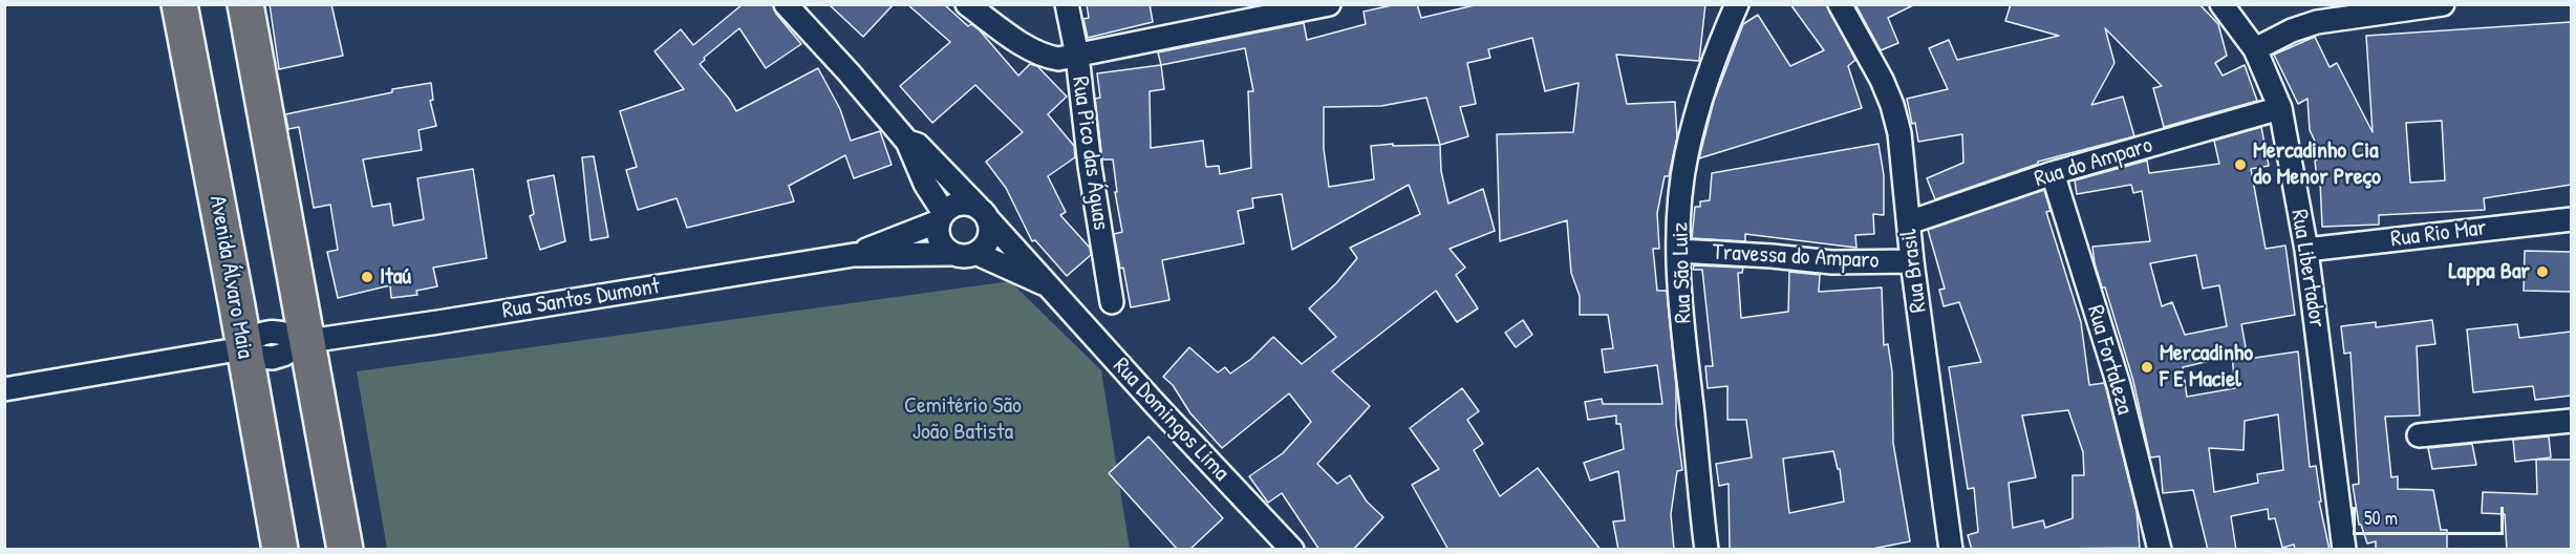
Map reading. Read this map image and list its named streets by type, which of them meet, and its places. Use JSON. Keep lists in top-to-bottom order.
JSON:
{
  "streets": {
    "main road": ["Avenida Álvaro Maia"],
    "street": [
      "Rua Pico das Águas",
      "Rua do Amparo",
      "Rua Rio Mar",
      "Travessa do Amparo",
      "Rua Libertador",
      "Rua Brasil",
      "Rua São Luiz",
      "Rua Santos Dumont",
      "Rua Fortaleza",
      "Rua Domingos Lima"
    ]
  },
  "crossings": [
    ["Rua do Amparo", "Rua Libertador"],
    ["Rua do Amparo", "Rua Brasil"],
    ["Rua do Amparo", "Rua Fortaleza"],
    ["Rua Rio Mar", "Rua Libertador"],
    ["Travessa do Amparo", "Rua Brasil"],
    ["Travessa do Amparo", "Rua São Luiz"],
    ["Avenida Álvaro Maia", "Rua Santos Dumont"],
    ["Rua Santos Dumont", "Rua Domingos Lima"]
  ],
  "parks": ["Cemitério São João Batista"],
  "places": [
    "Mercadinho Cia do Menor Preço",
    "Lappa Bar",
    "Itaú",
    "Mercadinho F E Maciel"
  ],
  "scale_bar": "50 m"
}
